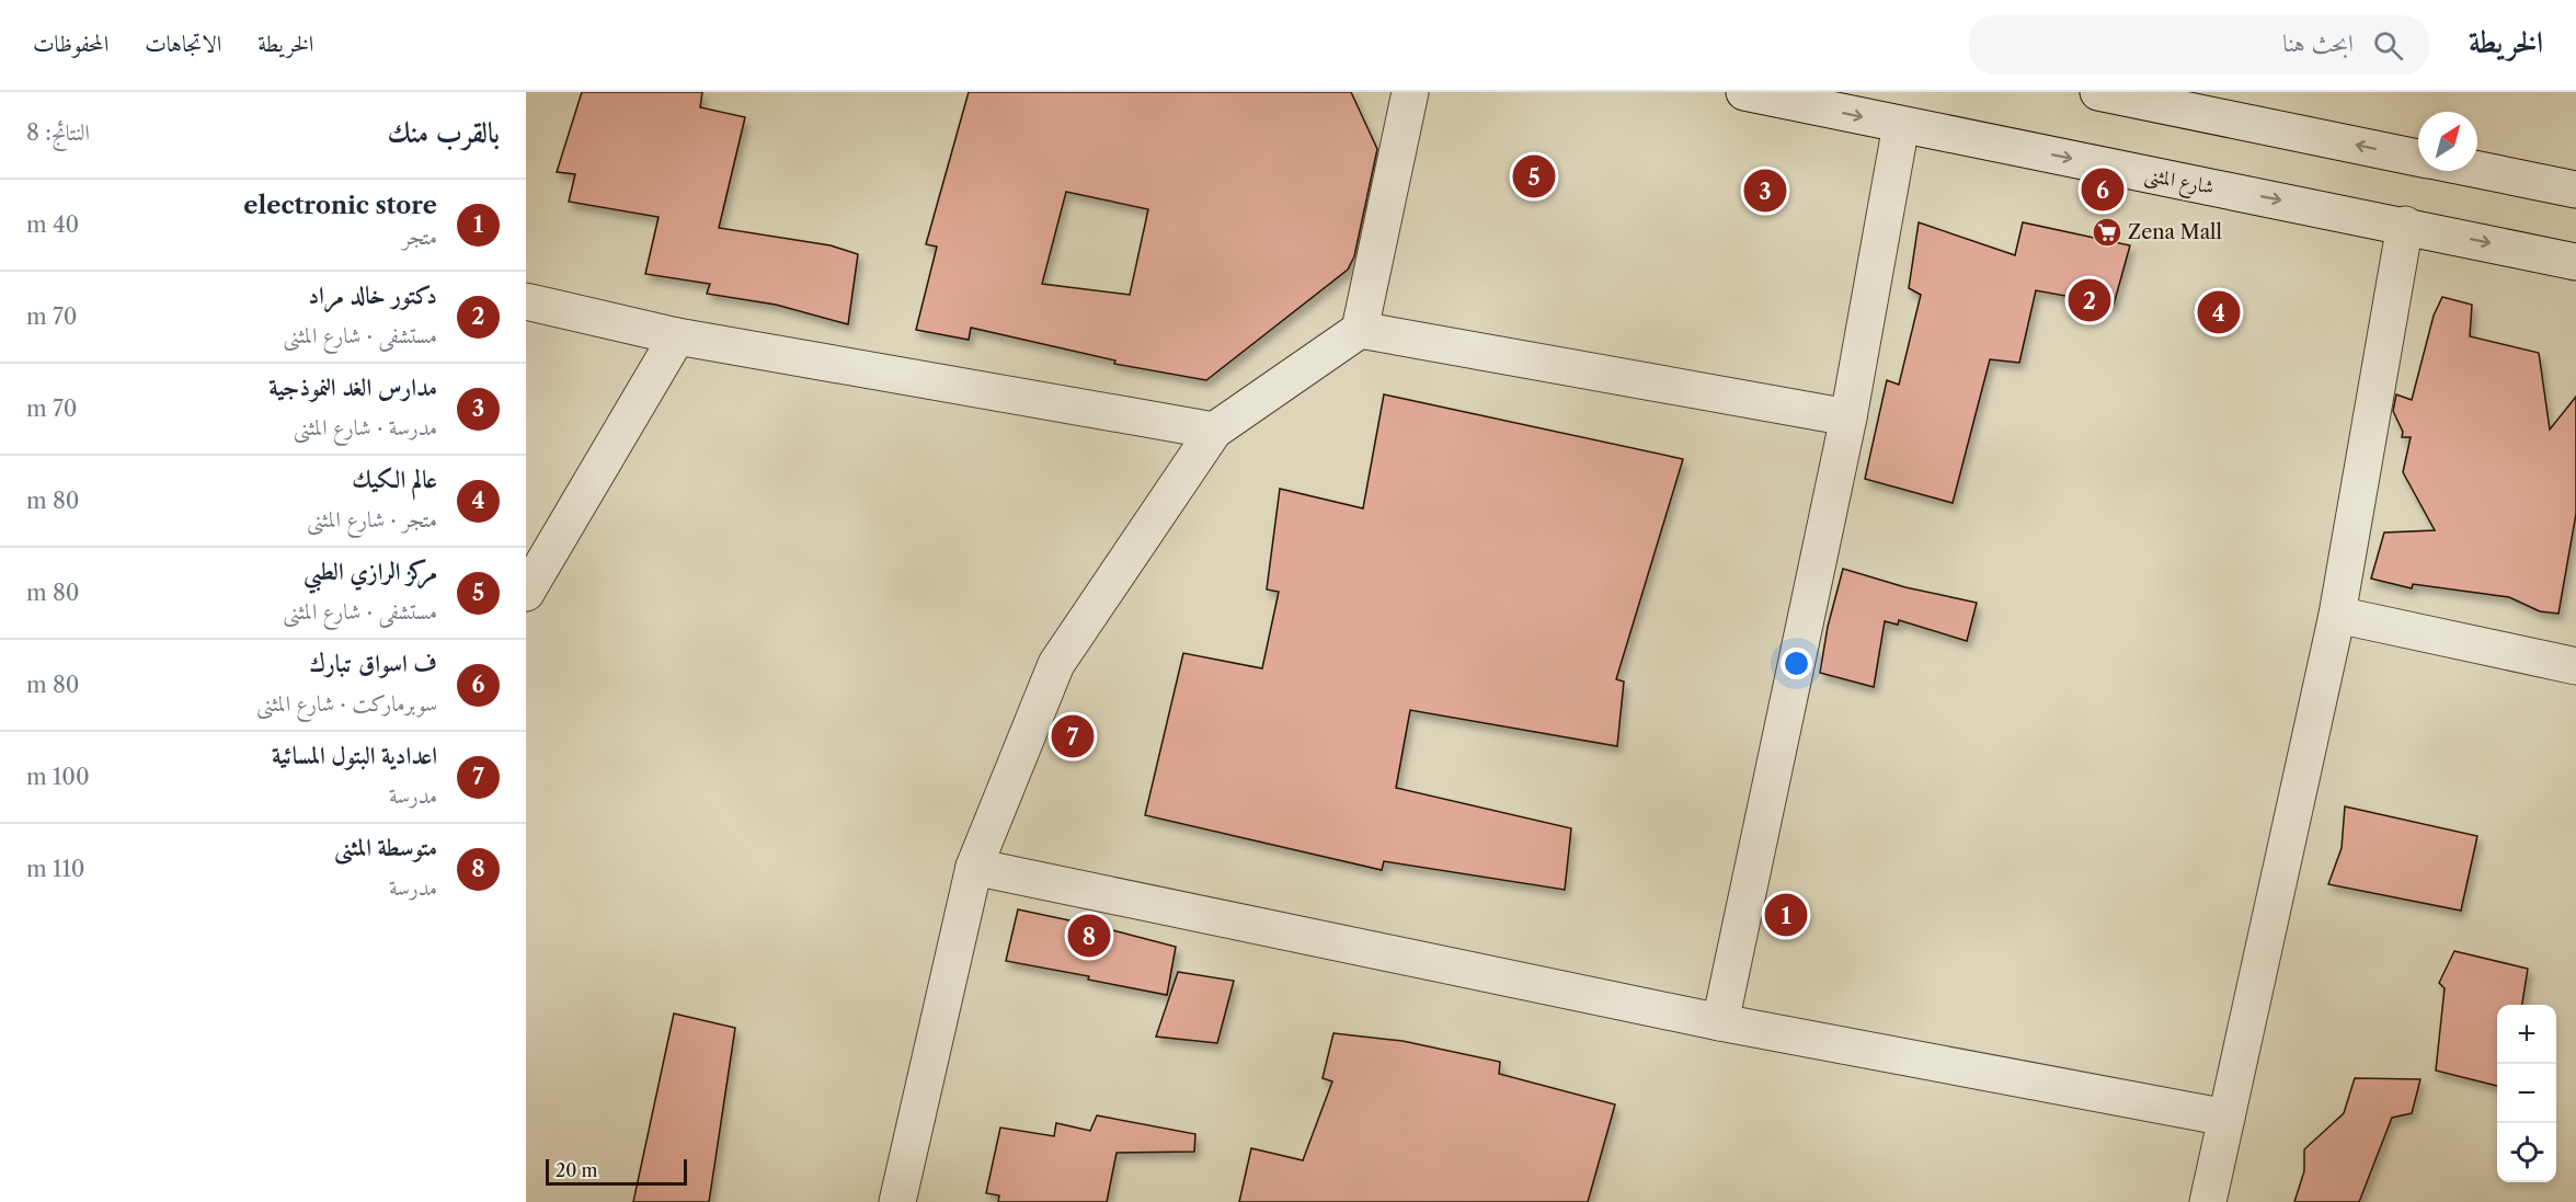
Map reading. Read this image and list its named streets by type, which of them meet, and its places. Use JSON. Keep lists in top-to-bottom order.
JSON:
{
  "streets": {
    "street": ["شارع المثنى"]
  },
  "places": {
    "supermarket": ["Zena Mall"]
  },
  "scale_bar": "20 m",
  "north": "top right",
  "page": {
    "header": "الخريطة",
    "search": "ابحث هنا",
    "nav": ["الخريطة", "الاتجاهات", "المحفوظات"],
    "heading": ["بالقرب منك", "النتائج: 8"],
    "pins": [
      "5",
      "6",
      "3",
      "2",
      "4",
      "7",
      "1",
      "8"
    ],
    "list": [
      {
        "mark": "1",
        "name": "electronic store",
        "note": "متجر",
        "value": "40 m"
      },
      {
        "mark": "2",
        "name": "دكتور خالد مراد",
        "note": "مستشفى · شارع المثنى",
        "value": "70 m"
      },
      {
        "mark": "3",
        "name": "مدارس الغد النموذجية",
        "note": "مدرسة · شارع المثنى",
        "value": "70 m"
      },
      {
        "mark": "4",
        "name": "عالم الكيك",
        "note": "متجر · شارع المثنى",
        "value": "80 m"
      },
      {
        "mark": "5",
        "name": "مركز الرازي الطبي",
        "note": "مستشفى · شارع المثنى",
        "value": "80 m"
      },
      {
        "mark": "6",
        "name": "ف اسواق تبارك",
        "note": "سوبرماركت · شارع المثنى",
        "value": "80 m"
      },
      {
        "mark": "7",
        "name": "اعدادية البتول المسائية",
        "note": "مدرسة",
        "value": "100 m"
      },
      {
        "mark": "8",
        "name": "متوسطة المثنى",
        "note": "مدرسة",
        "value": "110 m"
      }
    ],
    "map_buttons": ["+", "−"],
    "scale": "20 m"
  }
}
